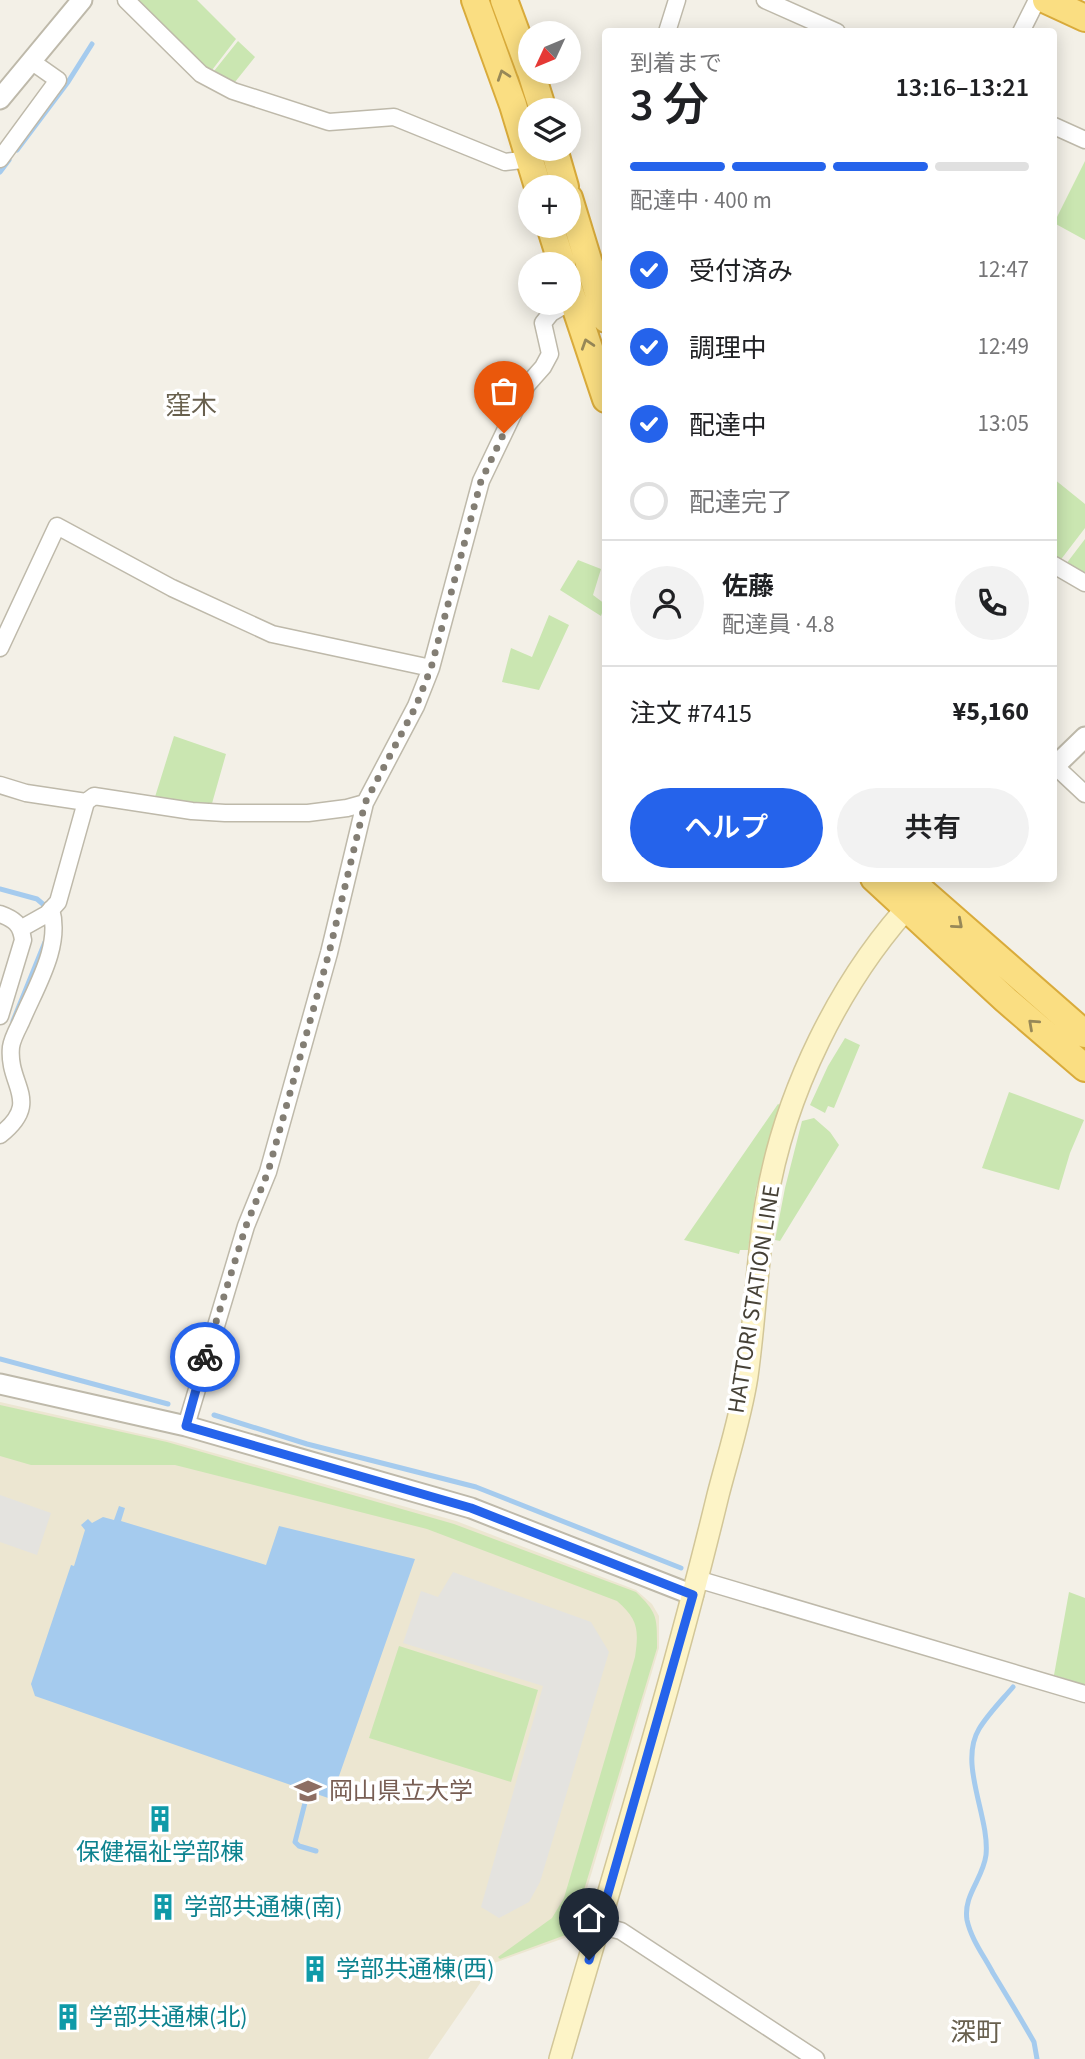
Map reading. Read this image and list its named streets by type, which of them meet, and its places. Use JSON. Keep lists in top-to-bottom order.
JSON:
{
  "streets": {
    "main road": ["HATTORI STATION LINE"]
  },
  "districts": ["窪木", "深町"],
  "places": {
    "school or university": ["岡山県立大学"],
    "building": [
      "保健福祉学部棟",
      "学部共通棟(南)",
      "学部共通棟(西)",
      "学部共通棟(北)"
    ]
  },
  "north": "bottom left",
  "page": {
    "map_buttons": ["+", "−"],
    "heading": ["3 分", "到着まで", "13:16–13:21"],
    "panel": [
      "佐藤",
      "配達員 · 4.8",
      "注文 #7415",
      "¥5,160"
    ],
    "bar": "配達中 · 400 m",
    "list": [
      ["受付済み", "12:47"],
      ["調理中", "12:49"],
      ["配達中", "13:05"],
      "配達完了"
    ],
    "buttons": ["ヘルプ", "共有"]
  }
}
